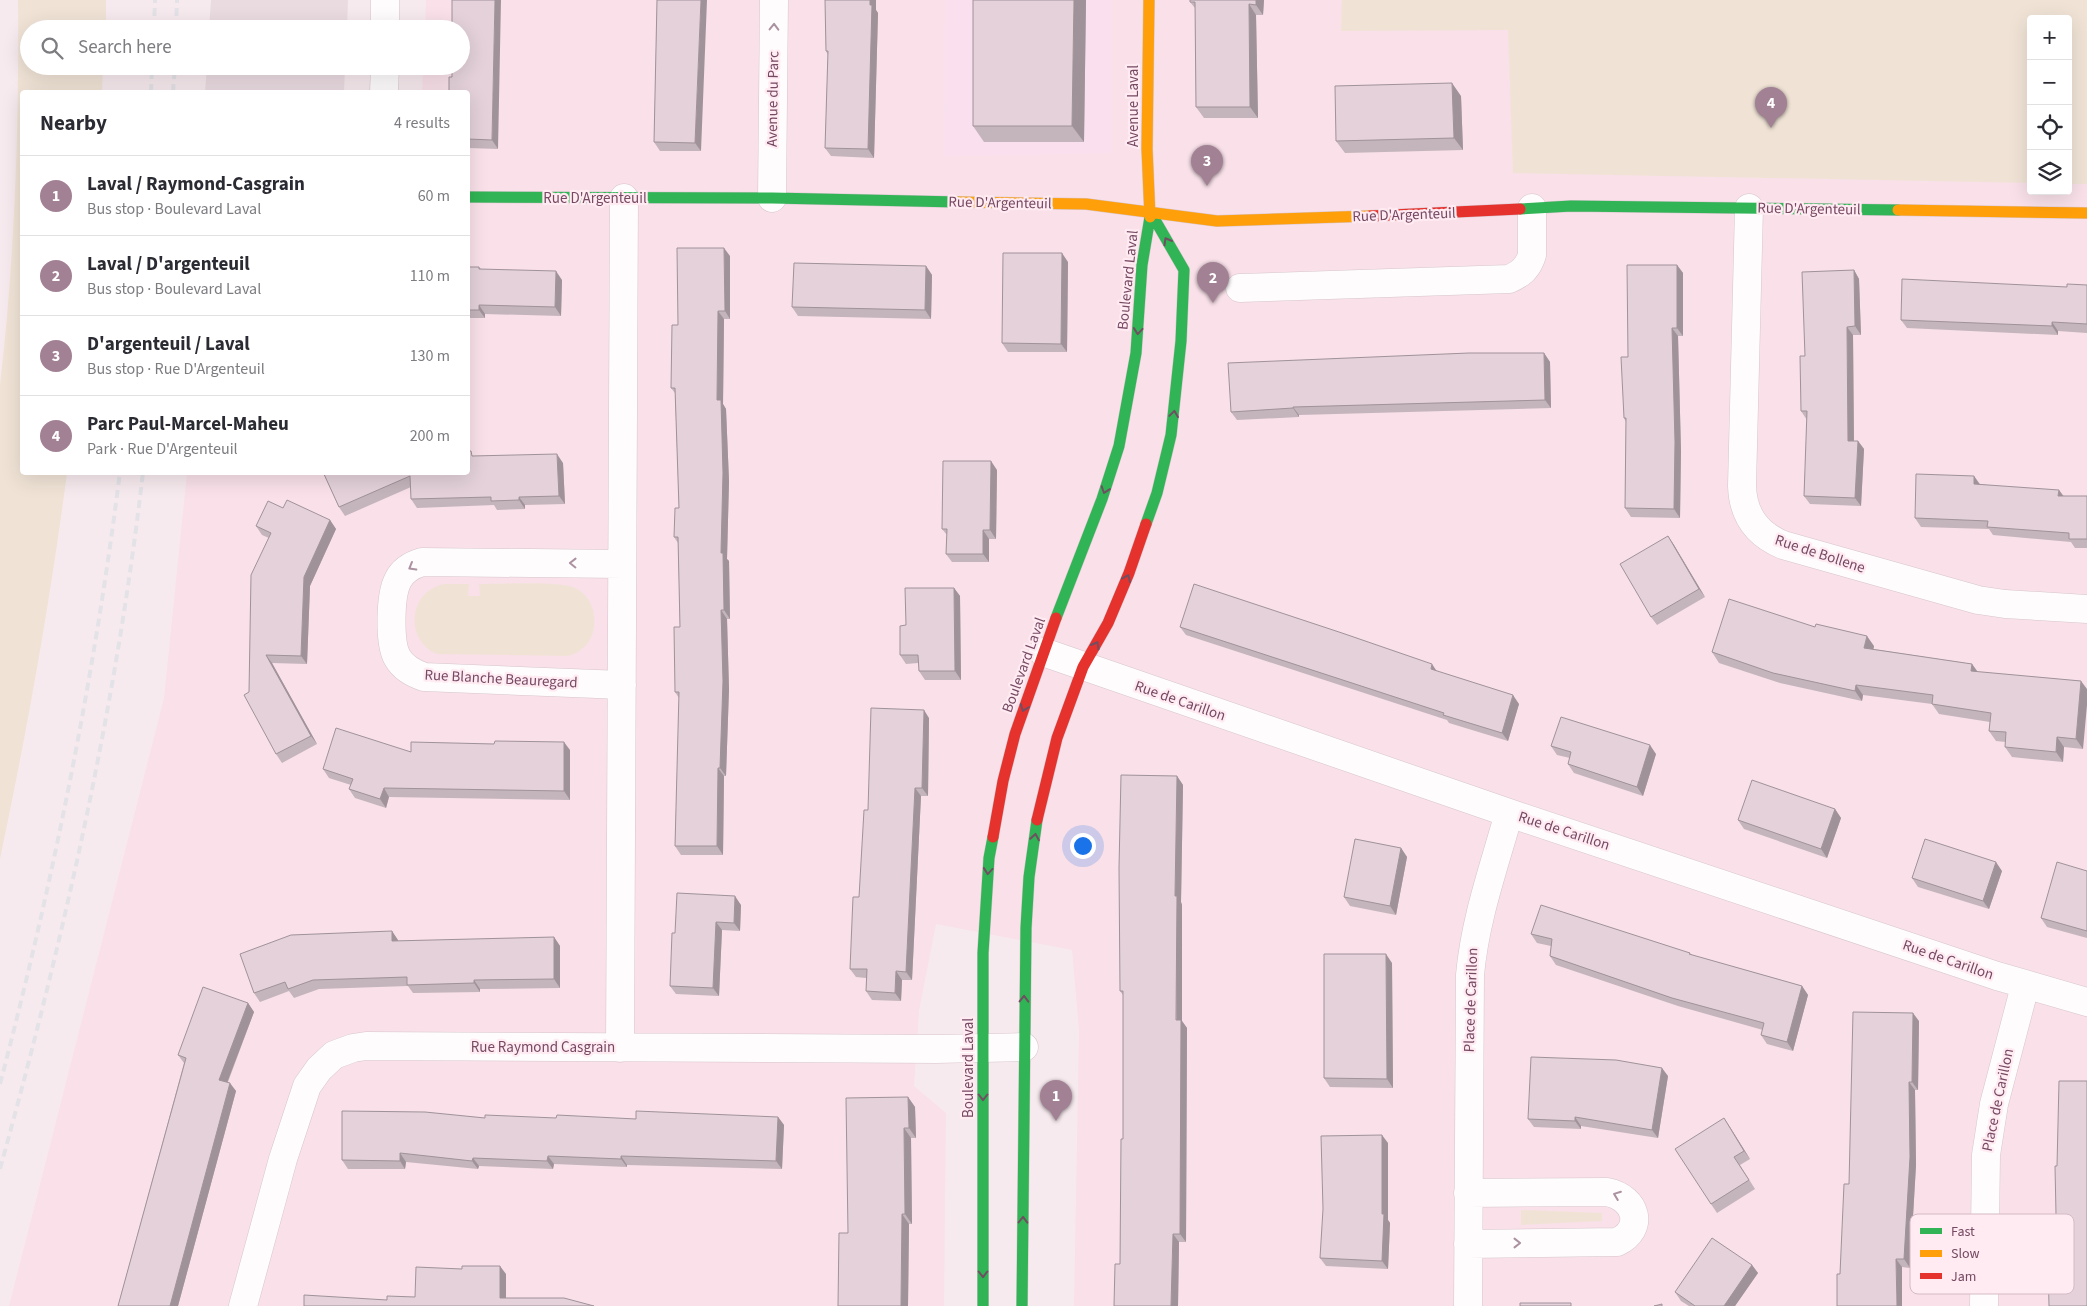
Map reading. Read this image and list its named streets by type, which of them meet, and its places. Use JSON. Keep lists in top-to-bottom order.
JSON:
{
  "streets": {
    "street": [
      "Avenue du Parc",
      "Avenue Laval",
      "Rue D'Argenteuil",
      "Boulevard Laval",
      "Rue de Bollene",
      "Rue Blanche Beauregard",
      "Rue de Carillon",
      "Place de Carillon",
      "Rue Raymond Casgrain"
    ]
  },
  "crossings": [
    ["Avenue du Parc", "Rue D'Argenteuil"],
    ["Avenue Laval", "Rue D'Argenteuil"],
    ["Avenue Laval", "Boulevard Laval"],
    ["Rue D'Argenteuil", "Boulevard Laval"],
    ["Rue D'Argenteuil", "Rue de Bollene"],
    ["Boulevard Laval", "Rue de Carillon"],
    ["Boulevard Laval", "Rue Raymond Casgrain"],
    ["Rue de Carillon", "Place de Carillon"]
  ],
  "one_way": ["Avenue du Parc"],
  "legend": ["Fast", "Slow", "Jam"],
  "page": {
    "map_buttons": ["+", "−"],
    "search": "Search here",
    "pins": [
      "4",
      "3",
      "2",
      "1"
    ],
    "heading": ["Nearby", "4 results"],
    "list": [
      {
        "mark": "1",
        "name": "Laval / Raymond-Casgrain",
        "note": "Bus stop · Boulevard Laval",
        "value": "60 m"
      },
      {
        "mark": "2",
        "name": "Laval / D'argenteuil",
        "note": "Bus stop · Boulevard Laval",
        "value": "110 m"
      },
      {
        "mark": "3",
        "name": "D'argenteuil / Laval",
        "note": "Bus stop · Rue D'Argenteuil",
        "value": "130 m"
      },
      {
        "mark": "4",
        "name": "Parc Paul-Marcel-Maheu",
        "note": "Park · Rue D'Argenteuil",
        "value": "200 m"
      }
    ]
  }
}
